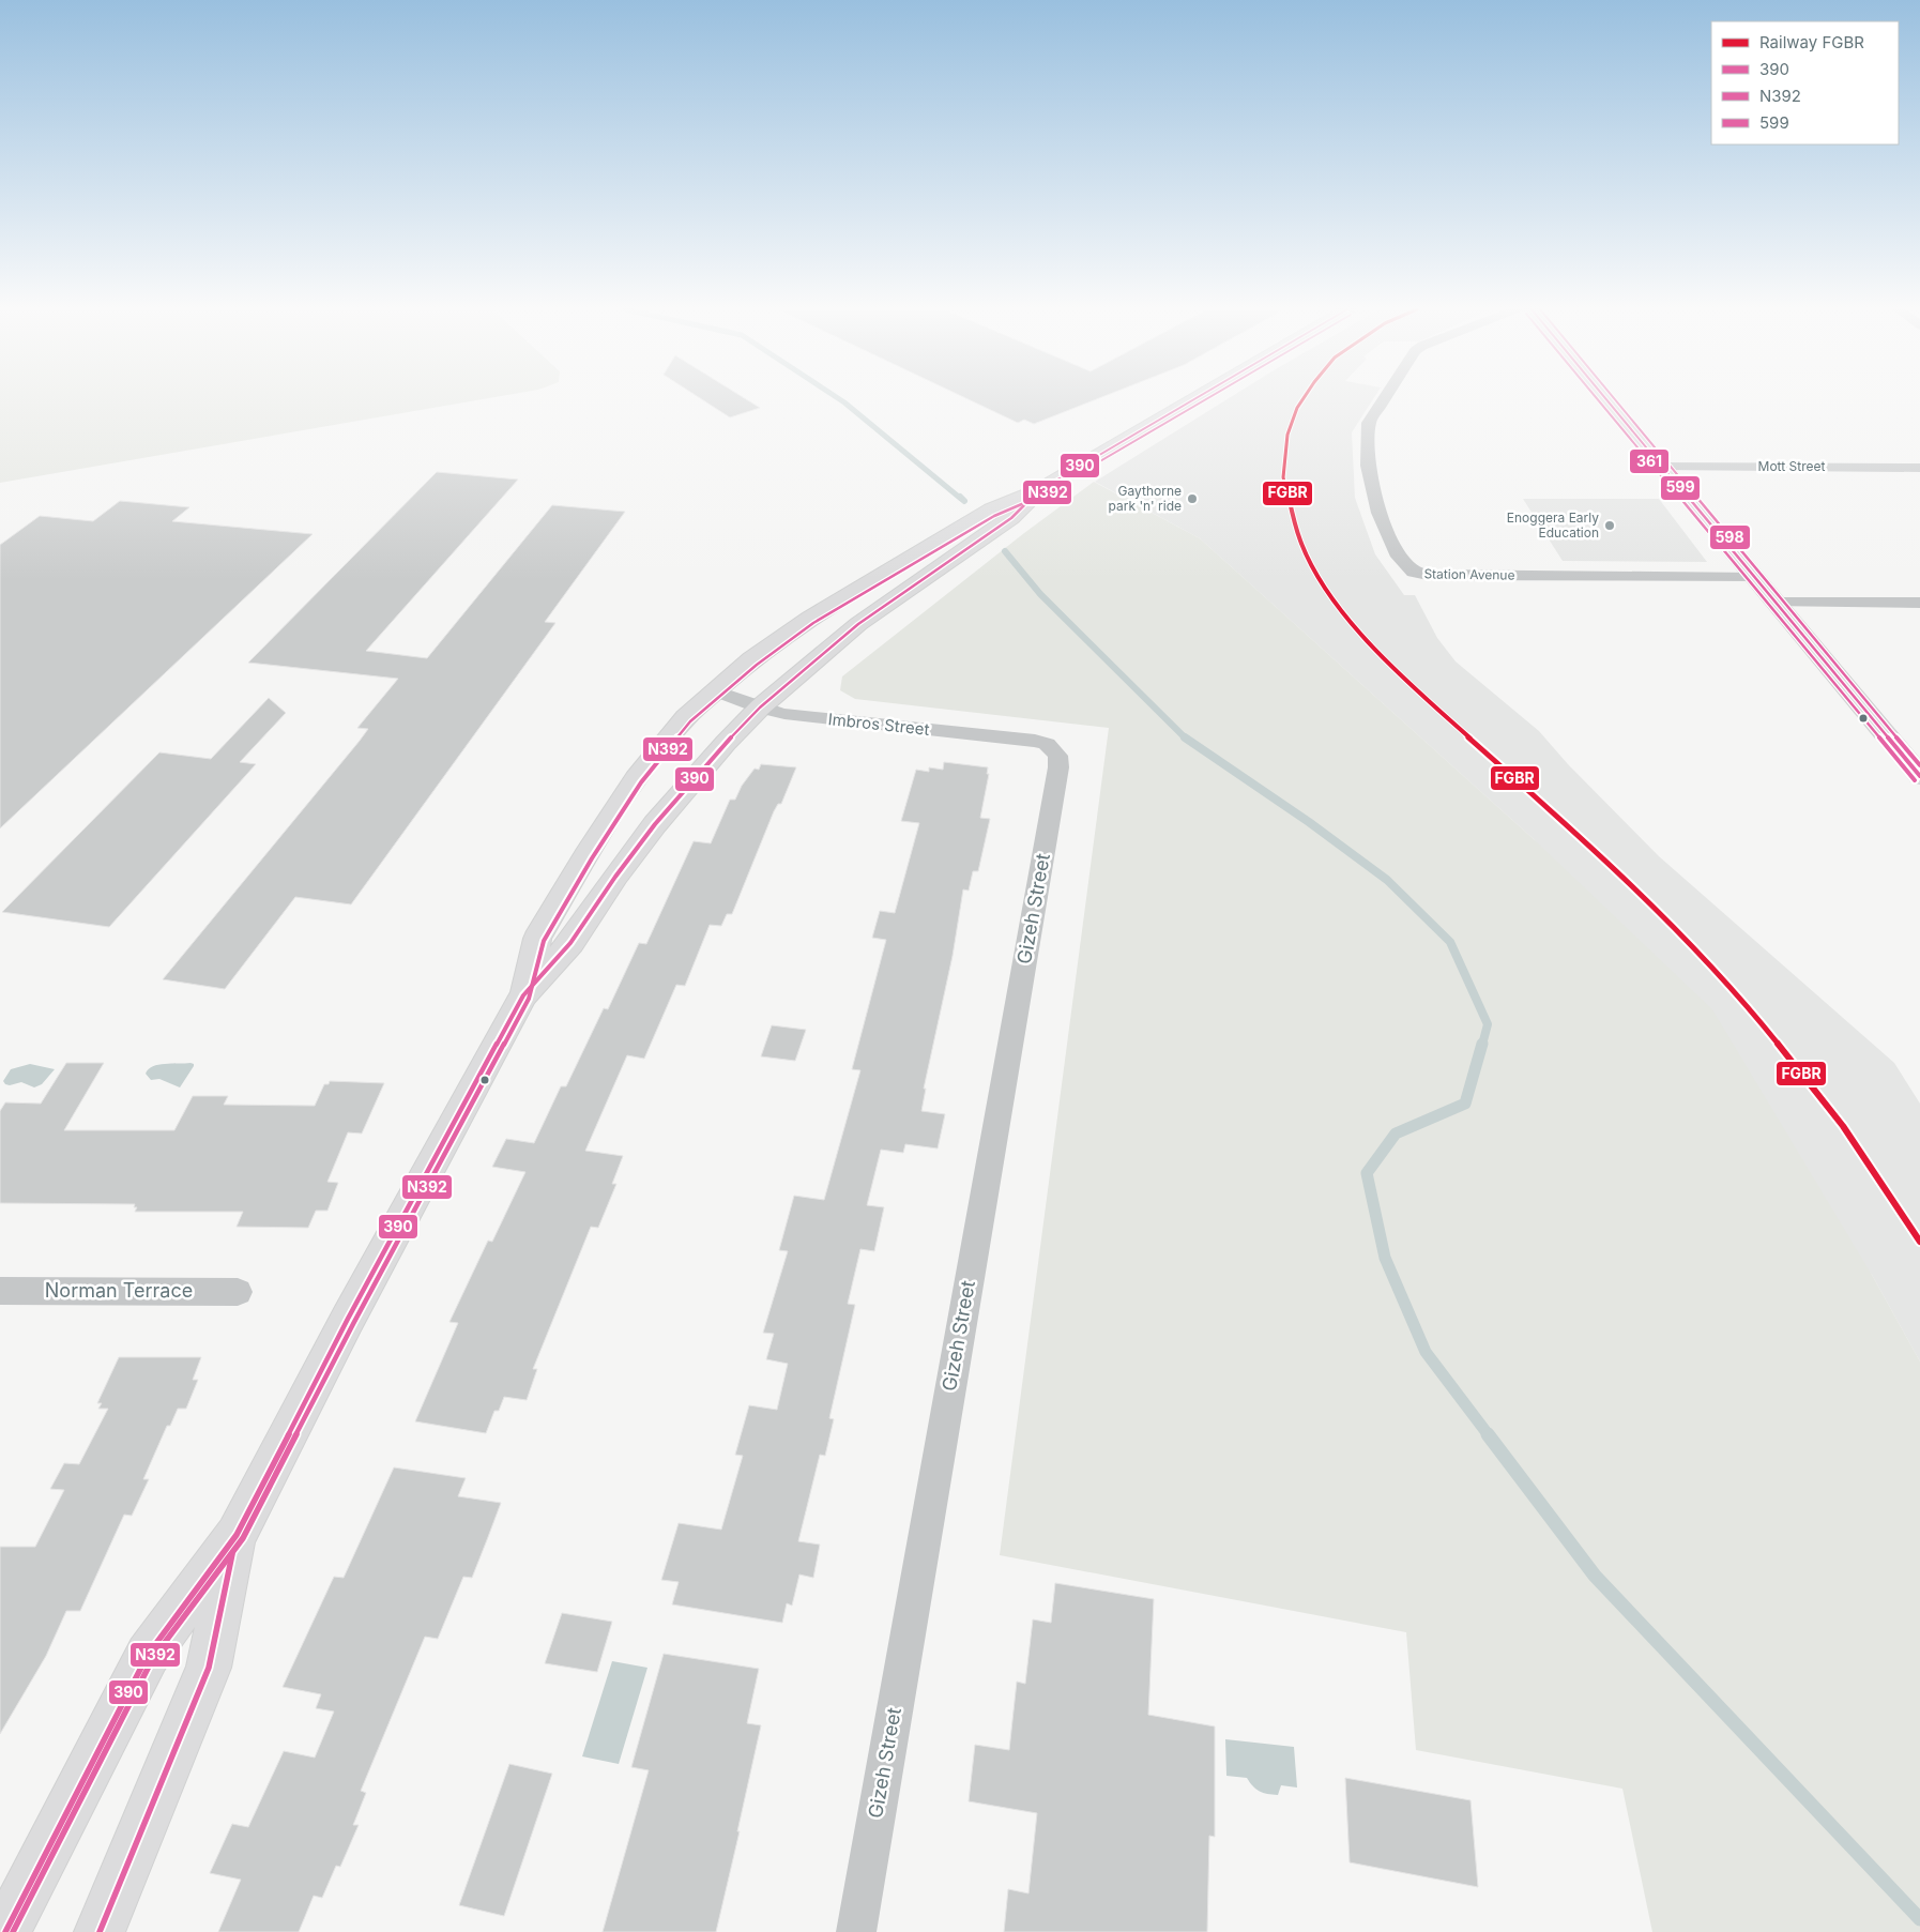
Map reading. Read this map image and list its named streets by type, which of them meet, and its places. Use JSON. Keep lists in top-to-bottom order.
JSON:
{
  "streets": {
    "street": [
      "Mott Street",
      "Station Avenue",
      "Imbros Street",
      "Gizeh Street",
      "Norman Terrace"
    ]
  },
  "crossings": [
    ["Imbros Street", "Gizeh Street"]
  ],
  "places": ["Gaythorne park 'n' ride", "Enoggera Early Education"],
  "lines": [
    "rail line FGBR",
    "transit line 390",
    "transit line N392",
    "transit line 599",
    "transit line 361",
    "transit line 598"
  ],
  "legend": [
    "Railway FGBR",
    "390",
    "N392",
    "599"
  ]
}
